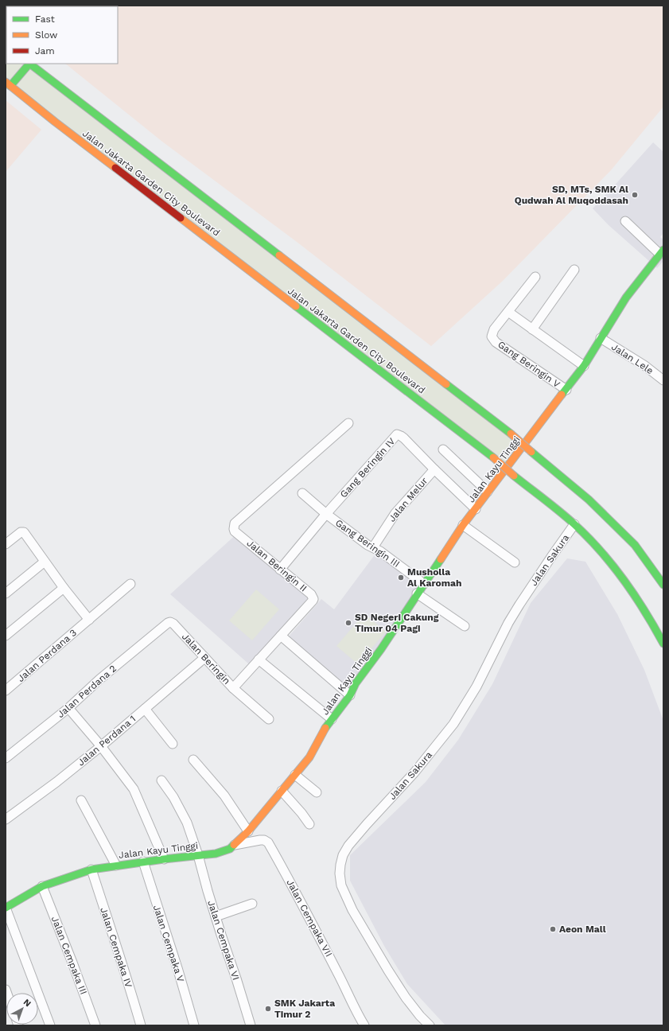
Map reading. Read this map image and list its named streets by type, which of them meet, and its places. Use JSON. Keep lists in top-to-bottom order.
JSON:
{
  "streets": {
    "street": [
      "Jalan Jakarta Garden City Boulevard",
      "Jalan Lele",
      "Gang Beringin V",
      "Gang Beringin IV",
      "Jalan Kayu Tinggi",
      "Jalan Melur",
      "Gang Beringin III",
      "Jalan Sakura",
      "Jalan Beringin II",
      "Jalan Perdana 3",
      "Jalan Beringin",
      "Jalan Perdana 2",
      "Jalan Perdana 1",
      "Jalan Cempaka VII",
      "Jalan Cempaka VI",
      "Jalan Cempaka V",
      "Jalan Cempaka IV",
      "Jalan Cempaka III"
    ]
  },
  "crossings": [
    ["Jalan Jakarta Garden City Boulevard", "Jalan Sakura"],
    ["Jalan Lele", "Jalan Kayu Tinggi"],
    ["Gang Beringin V", "Jalan Kayu Tinggi"],
    ["Gang Beringin IV", "Jalan Kayu Tinggi"],
    ["Gang Beringin IV", "Jalan Melur"],
    ["Gang Beringin IV", "Gang Beringin III"],
    ["Gang Beringin IV", "Jalan Beringin II"],
    ["Jalan Kayu Tinggi", "Gang Beringin III"],
    ["Jalan Kayu Tinggi", "Jalan Cempaka VII"],
    ["Jalan Kayu Tinggi", "Jalan Cempaka VI"],
    ["Jalan Kayu Tinggi", "Jalan Cempaka V"],
    ["Jalan Kayu Tinggi", "Jalan Cempaka IV"],
    ["Jalan Kayu Tinggi", "Jalan Cempaka III"],
    ["Jalan Melur", "Gang Beringin III"],
    ["Jalan Beringin II", "Jalan Beringin"],
    ["Jalan Beringin", "Jalan Perdana 2"],
    ["Jalan Beringin", "Jalan Perdana 1"]
  ],
  "places": [
    "SD, MTs, SMK Al Qudwah Al Muqoddasah",
    "Musholla Al Karomah",
    "SD Negeri Cakung Timur 04 Pagi",
    "Aeon Mall",
    "SMK Jakarta Timur 2"
  ],
  "legend": ["Fast", "Slow", "Jam"],
  "north": "top right"
}
